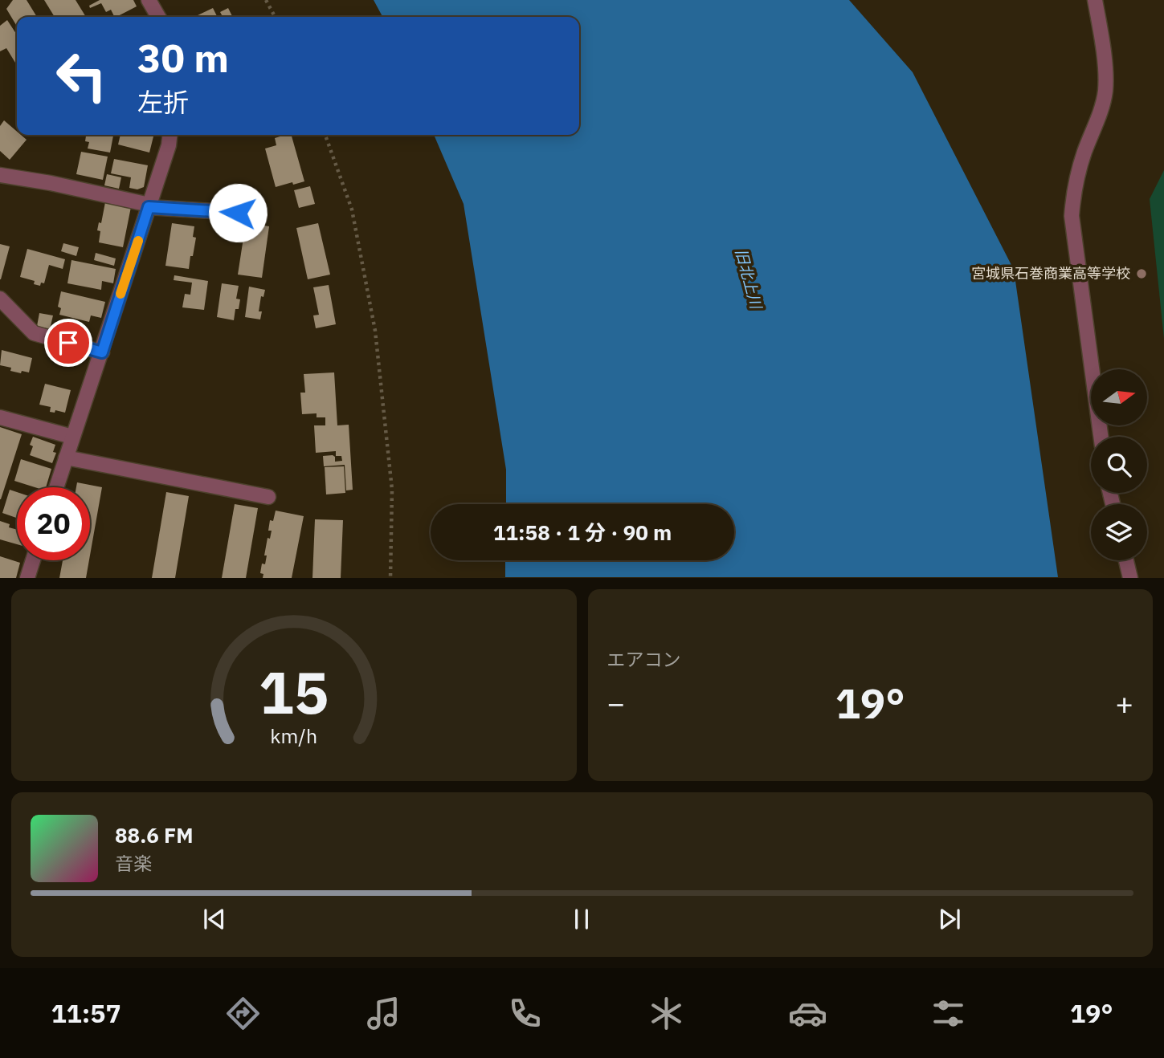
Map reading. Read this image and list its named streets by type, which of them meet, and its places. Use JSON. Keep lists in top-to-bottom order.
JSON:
{
  "water": ["旧北上川"],
  "places": ["宮城県石巻商業高等学校"],
  "north": "right",
  "page": {
    "turn": ["30 m", "左折"],
    "limit": "20",
    "trip": "11:58 · 1 分 · 90 m",
    "tile": "エアコン",
    "heat": ["−", "19°", "+"],
    "song": ["88.6 FM", "音楽"],
    "tabs": ["11:57", "19°"],
    "gauge": ["15", "km/h"]
  }
}
